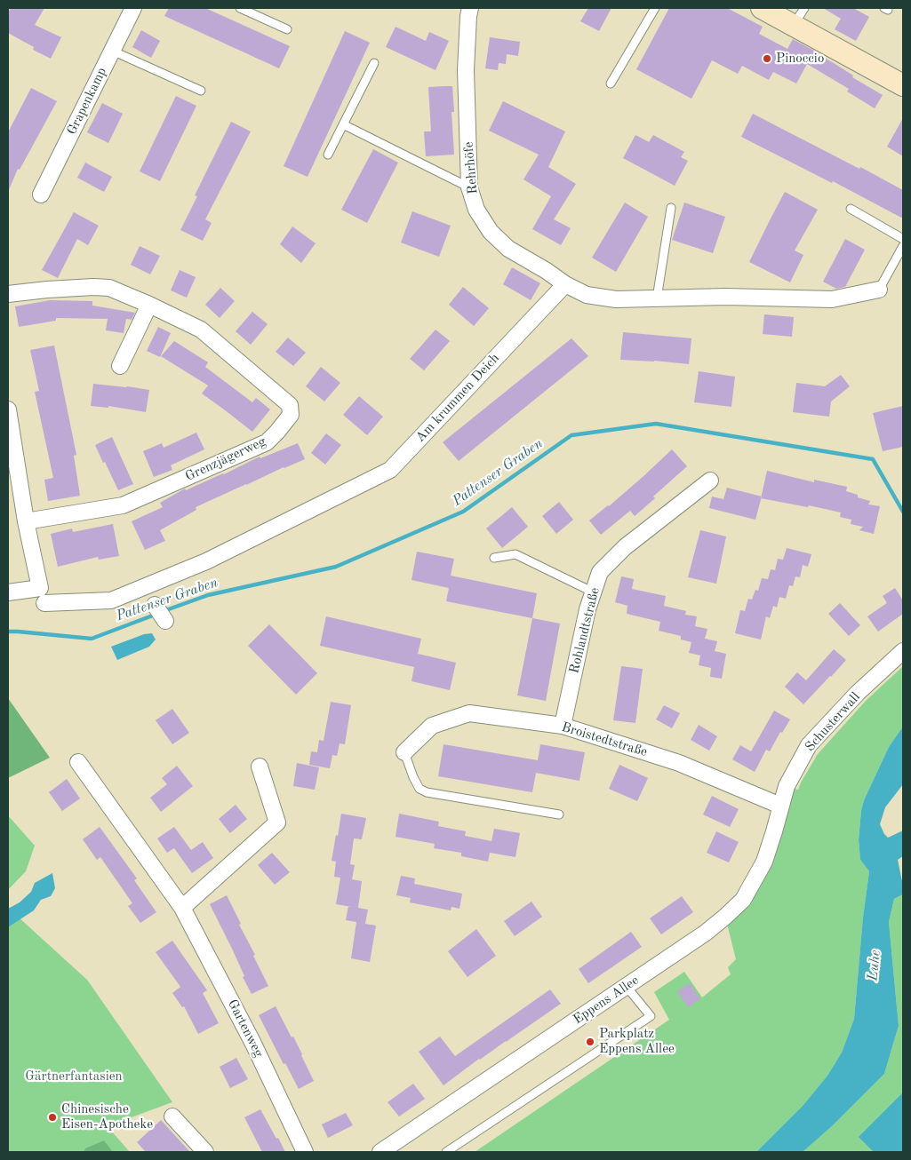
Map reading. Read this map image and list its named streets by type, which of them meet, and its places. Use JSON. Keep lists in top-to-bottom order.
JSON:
{
  "streets": {
    "street": [
      "Grapenkamp",
      "Rehrhöfe",
      "Am krummen Deich",
      "Grenzjägerweg",
      "Rohlandtstraße",
      "Schusterwall",
      "Broistedtstraße",
      "Eppens Allee",
      "Gartenweg"
    ]
  },
  "crossings": [
    ["Rehrhöfe", "Am krummen Deich"],
    ["Rohlandtstraße", "Broistedtstraße"],
    ["Schusterwall", "Broistedtstraße"],
    ["Schusterwall", "Eppens Allee"],
    ["Broistedtstraße", "Eppens Allee"]
  ],
  "water": ["Pattenser Graben", "Luhe"],
  "parks": ["Gärtnerfantasien"],
  "places": ["Pinoccio", "Parkplatz Eppens Allee", "Chinesische Eisen-Apotheke"]
}
